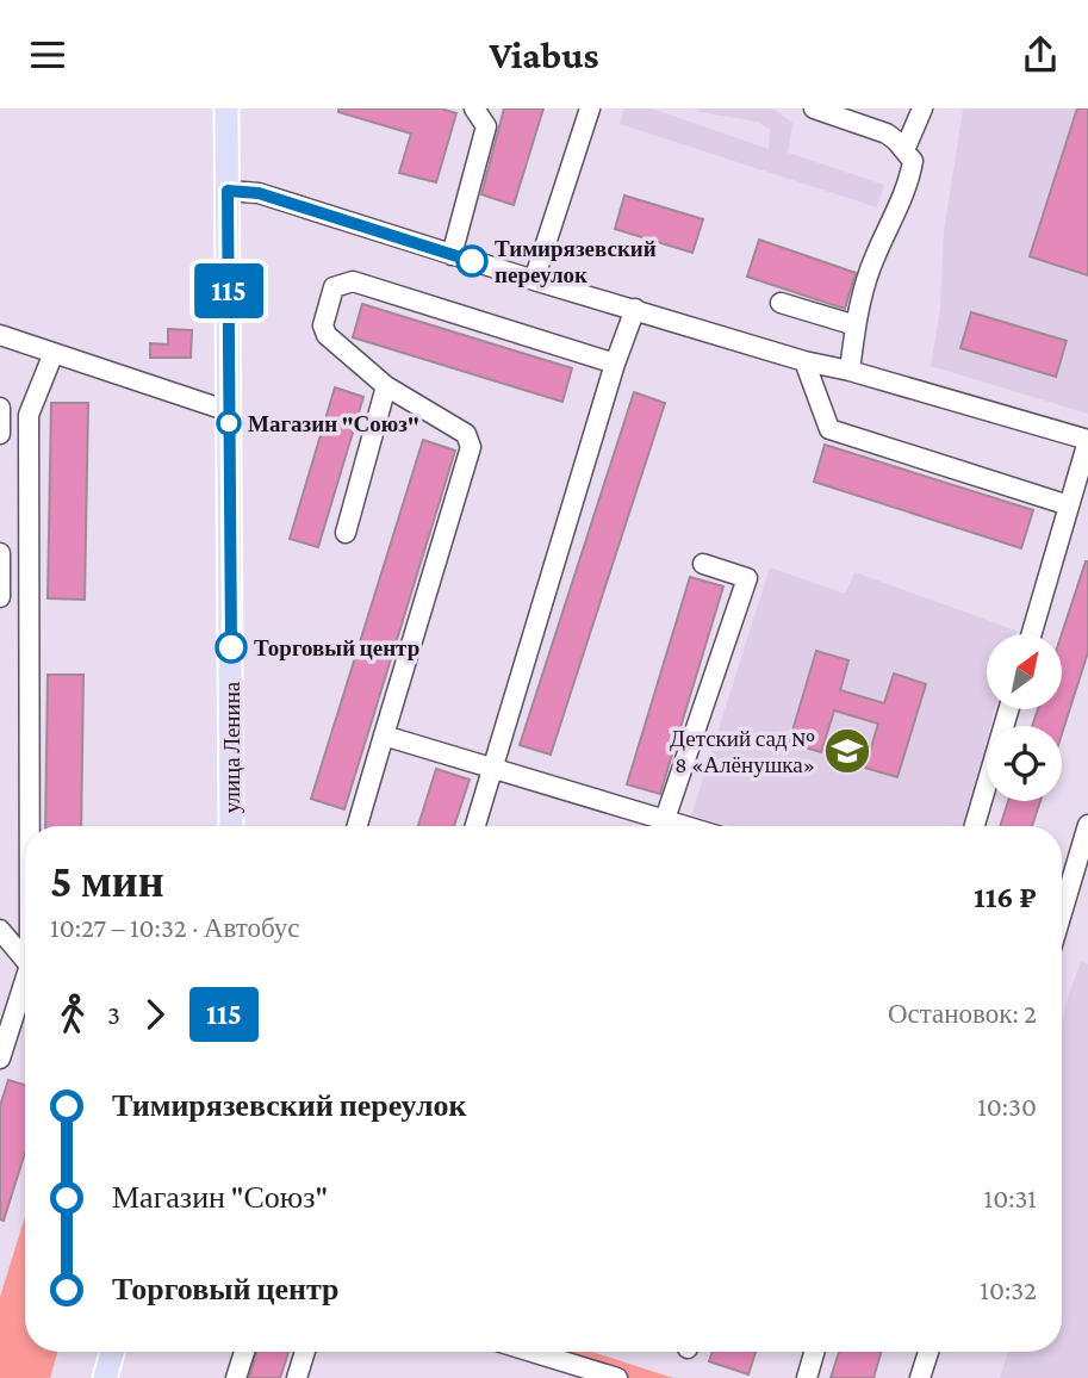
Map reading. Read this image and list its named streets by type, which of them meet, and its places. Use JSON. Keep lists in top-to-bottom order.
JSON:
{
  "streets": {
    "main road": ["улица Ленина"]
  },
  "places": {
    "other": ["Тимирязевский переулок", "Магазин \"Союз\"", "Торговый центр"],
    "school or university": ["Детский сад № 8 «Алёнушка»"]
  },
  "lines": ["bus line 115"],
  "north": "top right",
  "page": {
    "header": "Viabus",
    "on_map": "115",
    "heading": ["5 мин", "10:27 – 10:32 · Автобус", "116 ₽"],
    "legs": ["3", "115", "Остановок: 2"],
    "list": [
      {
        "name": "Тимирязевский переулок",
        "value": "10:30"
      },
      {
        "name": "Магазин \"Союз\"",
        "value": "10:31"
      },
      {
        "name": "Торговый центр",
        "value": "10:32"
      }
    ]
  }
}
